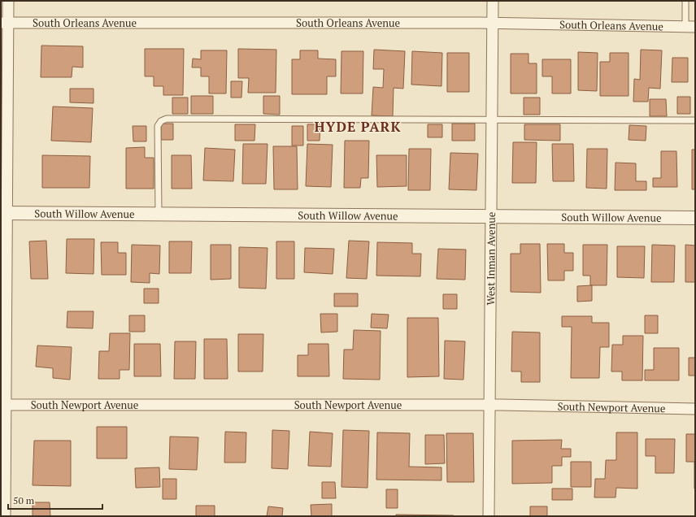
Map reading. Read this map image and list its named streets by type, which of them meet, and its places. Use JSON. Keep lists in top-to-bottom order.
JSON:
{
  "streets": {
    "street": [
      "South Orleans Avenue",
      "South Willow Avenue",
      "West Inman Avenue",
      "South Newport Avenue"
    ]
  },
  "crossings": [
    ["South Orleans Avenue", "West Inman Avenue"],
    ["South Willow Avenue", "West Inman Avenue"],
    ["West Inman Avenue", "South Newport Avenue"]
  ],
  "districts": ["HYDE PARK"],
  "scale_bar": "50 m"
}
